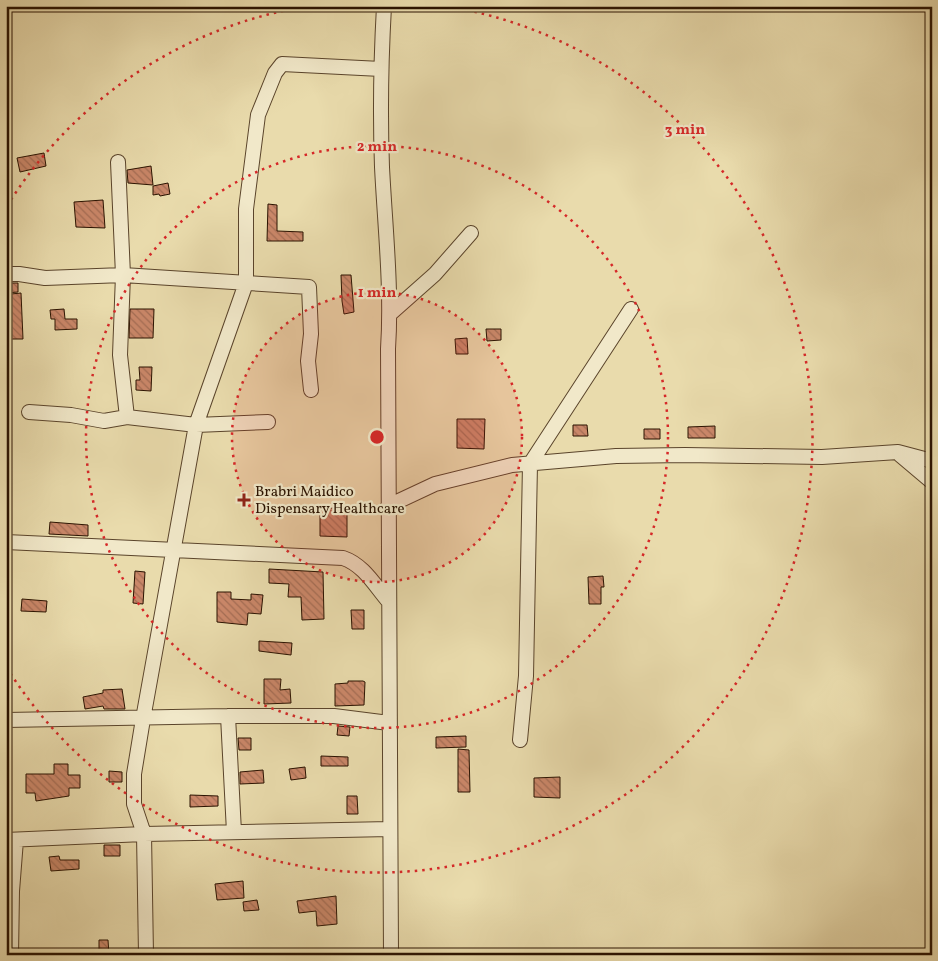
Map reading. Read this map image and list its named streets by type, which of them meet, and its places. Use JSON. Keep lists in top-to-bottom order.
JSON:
{
  "places": {
    "health": ["Brabri Maidico Dispensary Healthcare"]
  },
  "rings": ["3 min", "2 min", "1 min"]
}
